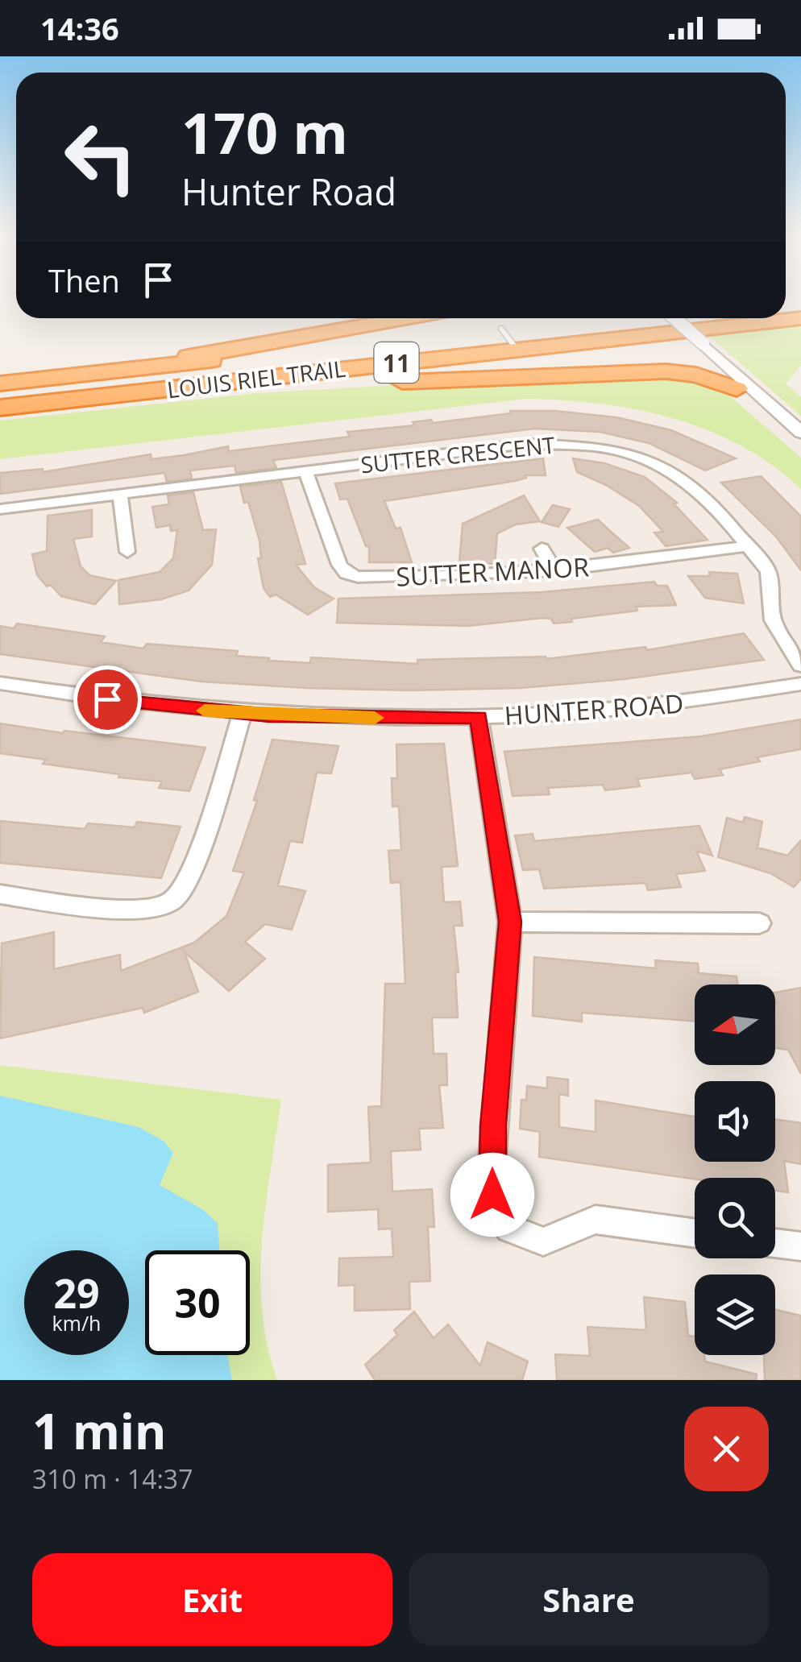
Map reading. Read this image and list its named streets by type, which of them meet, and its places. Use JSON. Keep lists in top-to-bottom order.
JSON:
{
  "streets": {
    "highway": ["11", "LOUIS RIEL TRAIL"],
    "street": ["SUTTER CRESCENT", "SUTTER MANOR", "HUNTER ROAD"]
  },
  "crossings": [
    ["SUTTER CRESCENT", "SUTTER MANOR"]
  ],
  "north": "left",
  "page": {
    "status": "14:36",
    "turn": ["170 m", "Hunter Road"],
    "then": "Then",
    "speed": "29 km/h",
    "limit": "30",
    "heading": ["1 min", "310 m · 14:37"],
    "buttons": ["Exit", "Share"]
  }
}
